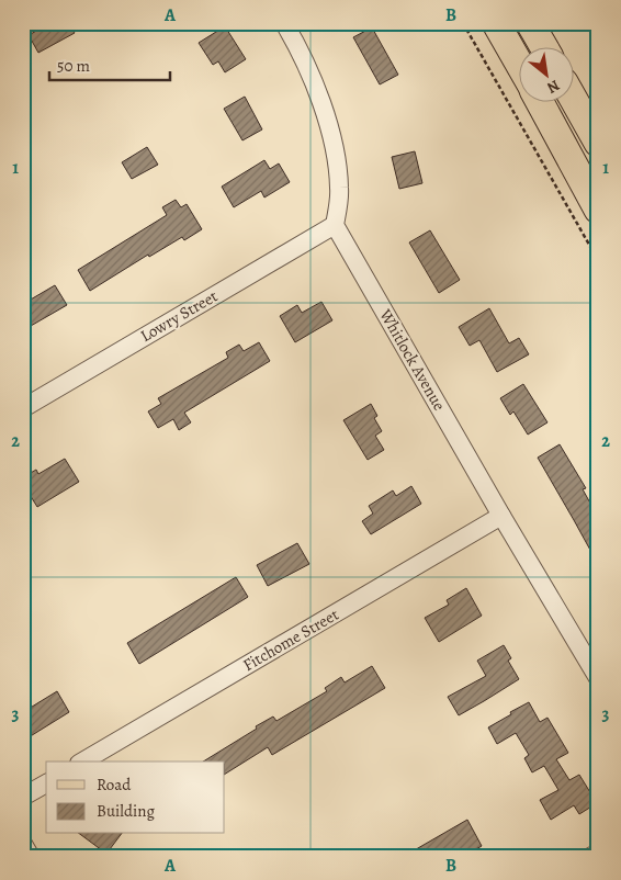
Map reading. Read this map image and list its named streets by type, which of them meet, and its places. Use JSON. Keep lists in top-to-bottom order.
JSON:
{
  "streets": {
    "street": ["Lowry Street", "Whitlock Avenue", "Fitchome Street"]
  },
  "crossings": [
    ["Lowry Street", "Whitlock Avenue"],
    ["Whitlock Avenue", "Fitchome Street"]
  ],
  "legend": ["Road", "Building"],
  "scale_bar": "50 m",
  "north": "bottom right",
  "grid": {
    "columns": ["A", "B"],
    "rows": ["1", "2", "3"]
  }
}
